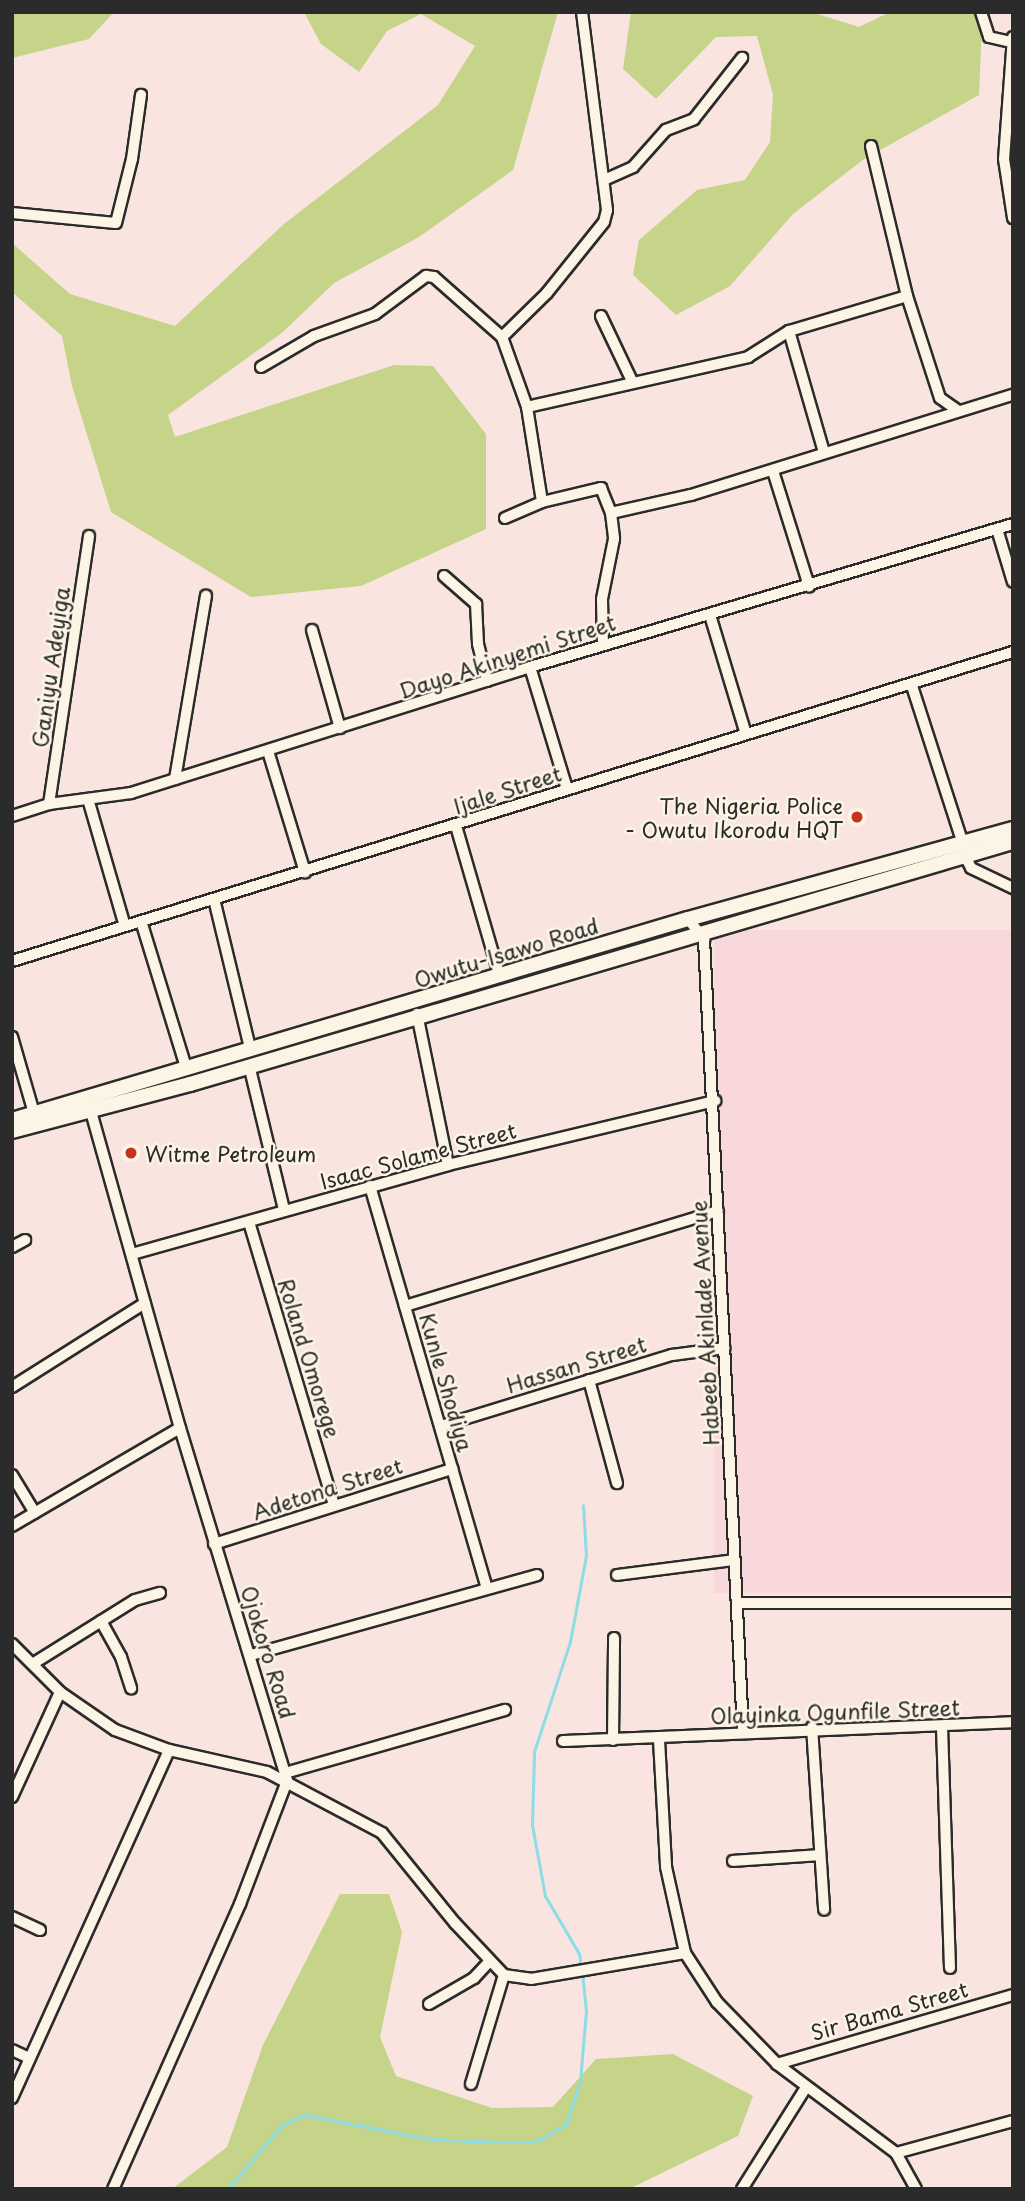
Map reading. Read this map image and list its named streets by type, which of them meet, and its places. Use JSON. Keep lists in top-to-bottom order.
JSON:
{
  "streets": {
    "street": [
      "Dayo Akinyemi Street",
      "Ganiyu Adeyiga",
      "Ijale Street",
      "Owutu-Isawo Road",
      "Isaac Solame Street",
      "Habeeb Akinlade Avenue",
      "Roland Omorege",
      "Hassan Street",
      "Kunle Shodiya",
      "Adetona Street",
      "Ojokoro Road",
      "Olayinka Ogunfile Street",
      "Sir Bama Street"
    ]
  },
  "crossings": [
    ["Dayo Akinyemi Street", "Ganiyu Adeyiga"],
    ["Owutu-Isawo Road", "Habeeb Akinlade Avenue"],
    ["Owutu-Isawo Road", "Ojokoro Road"],
    ["Isaac Solame Street", "Habeeb Akinlade Avenue"],
    ["Isaac Solame Street", "Roland Omorege"],
    ["Isaac Solame Street", "Kunle Shodiya"],
    ["Isaac Solame Street", "Ojokoro Road"],
    ["Habeeb Akinlade Avenue", "Hassan Street"],
    ["Habeeb Akinlade Avenue", "Olayinka Ogunfile Street"],
    ["Roland Omorege", "Adetona Street"],
    ["Hassan Street", "Kunle Shodiya"],
    ["Kunle Shodiya", "Adetona Street"],
    ["Adetona Street", "Ojokoro Road"]
  ],
  "places": ["The Nigeria Police - Owutu Ikorodu HQT", "Witme Petroleum"]
}
